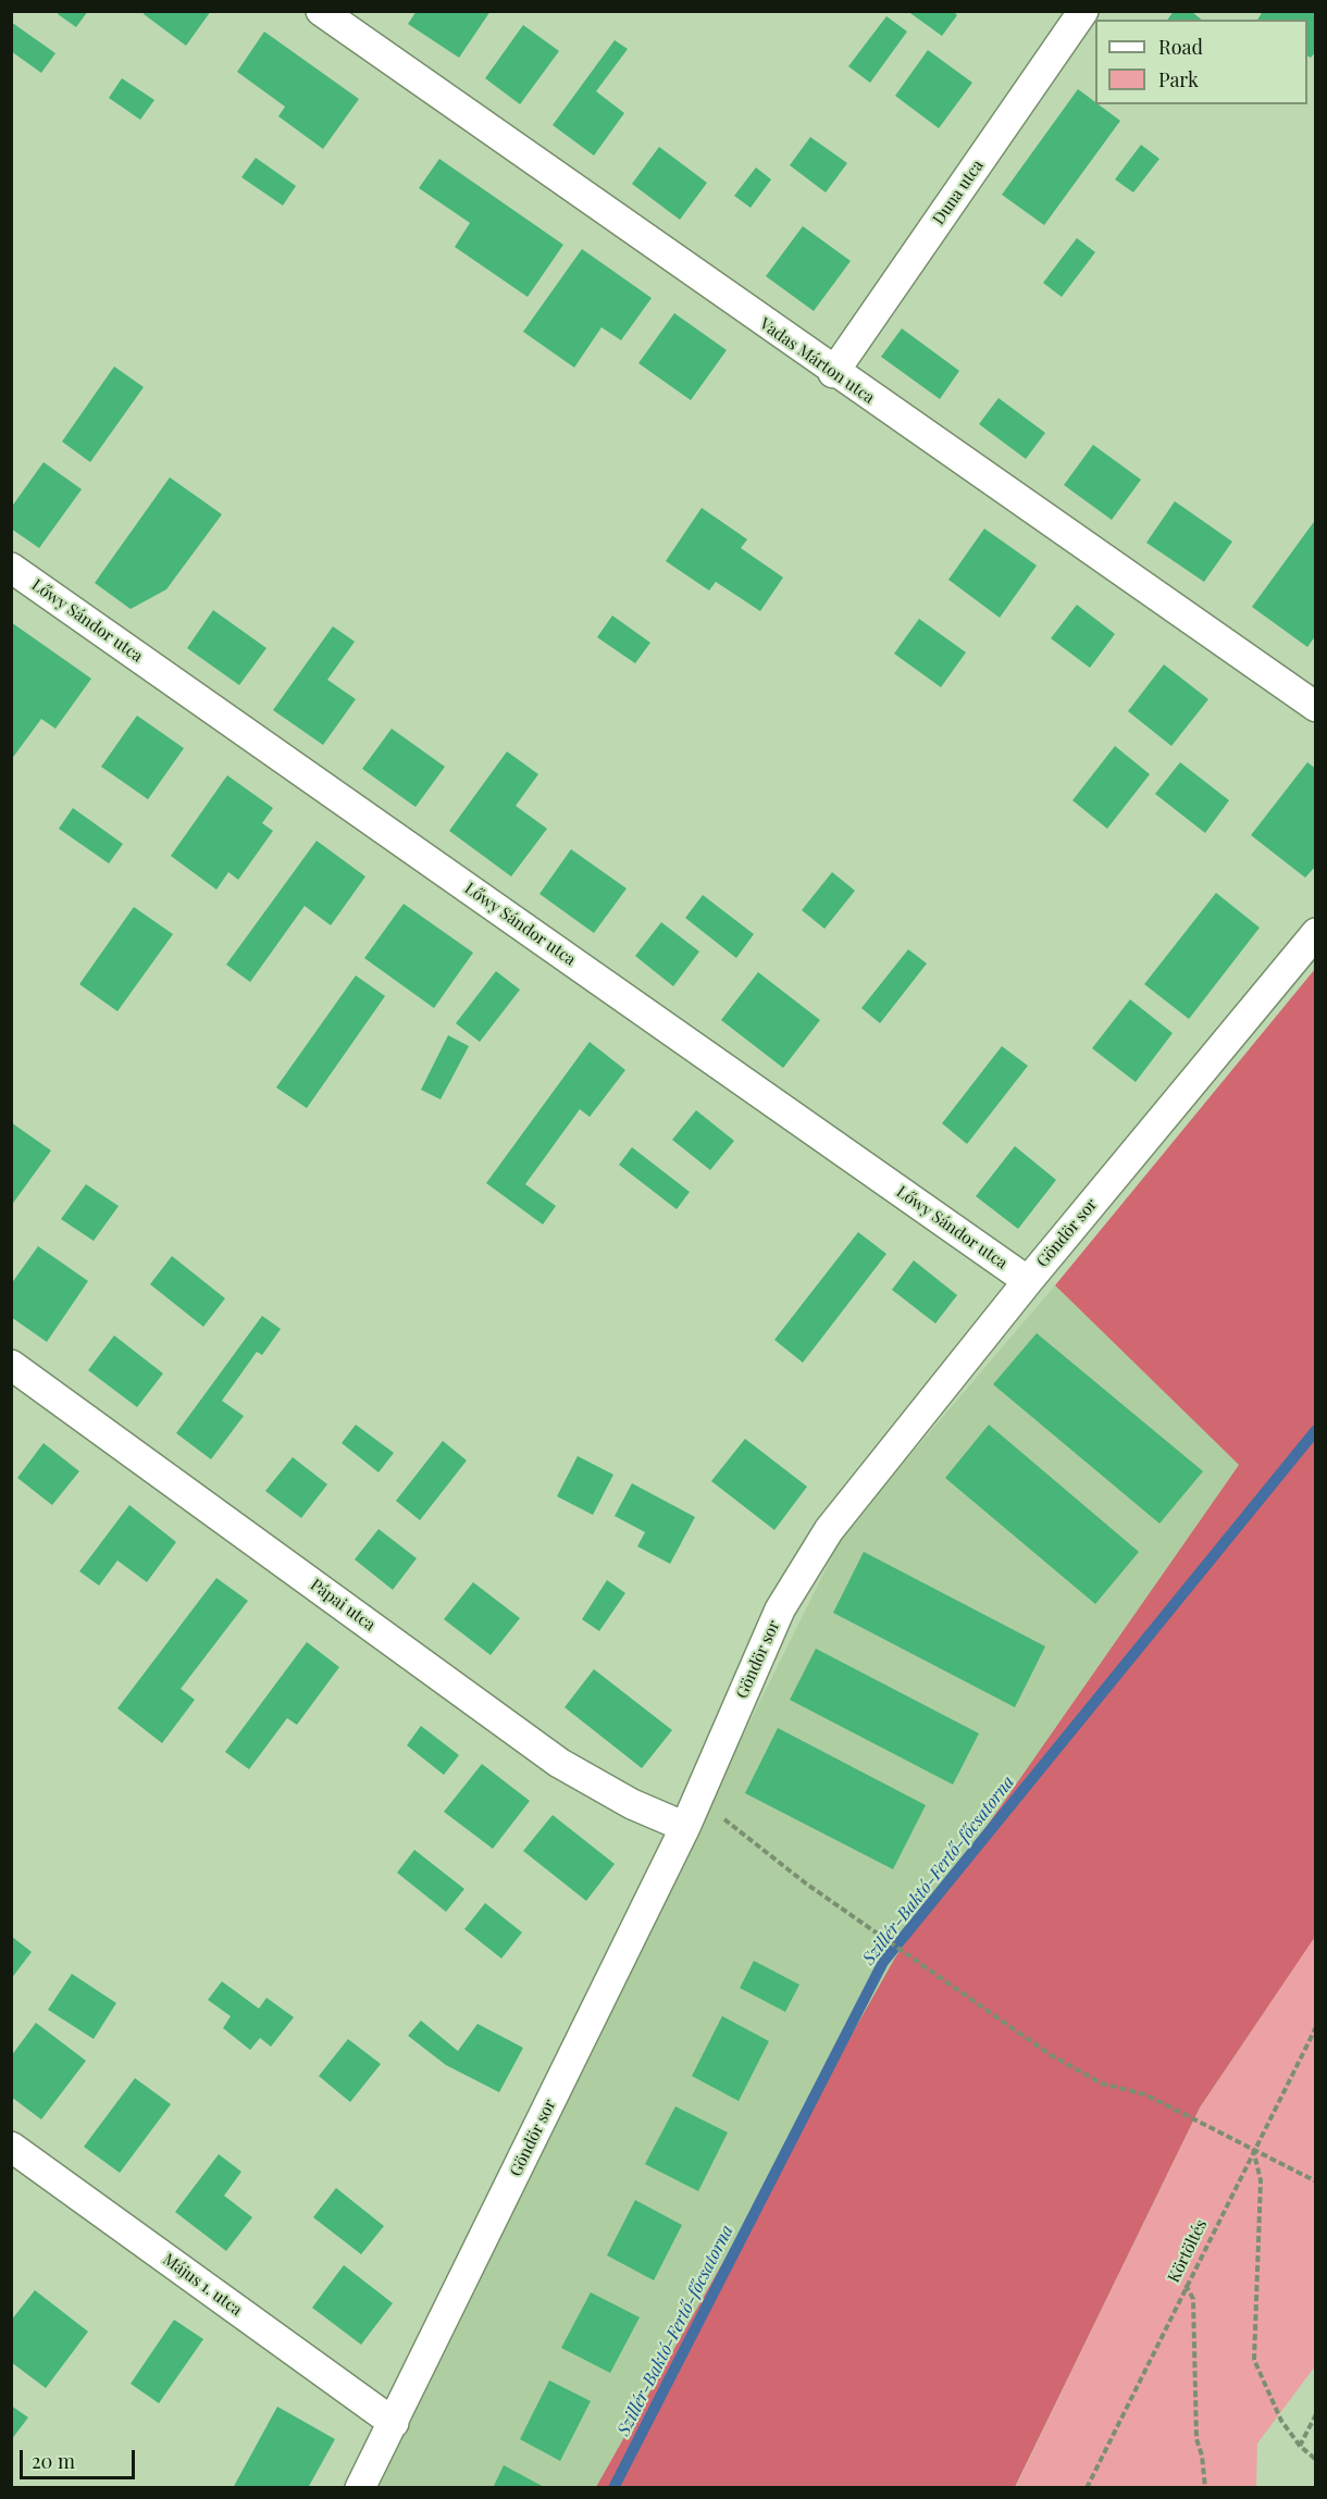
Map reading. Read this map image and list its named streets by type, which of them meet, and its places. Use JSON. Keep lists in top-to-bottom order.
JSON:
{
  "streets": {
    "street": [
      "Duna utca",
      "Vadas Márton utca",
      "Lőwy Sándor utca",
      "Göndör sor",
      "Pápai utca",
      "Május 1. utca"
    ],
    "path": ["Körtöltés"]
  },
  "crossings": [
    ["Duna utca", "Vadas Márton utca"],
    ["Lőwy Sándor utca", "Göndör sor"],
    ["Göndör sor", "Pápai utca"],
    ["Göndör sor", "Május 1. utca"]
  ],
  "water": ["Szillér-Baktó-Fertő-főcsatorna"],
  "legend": ["Road", "Park"],
  "scale_bar": "20 m"
}
